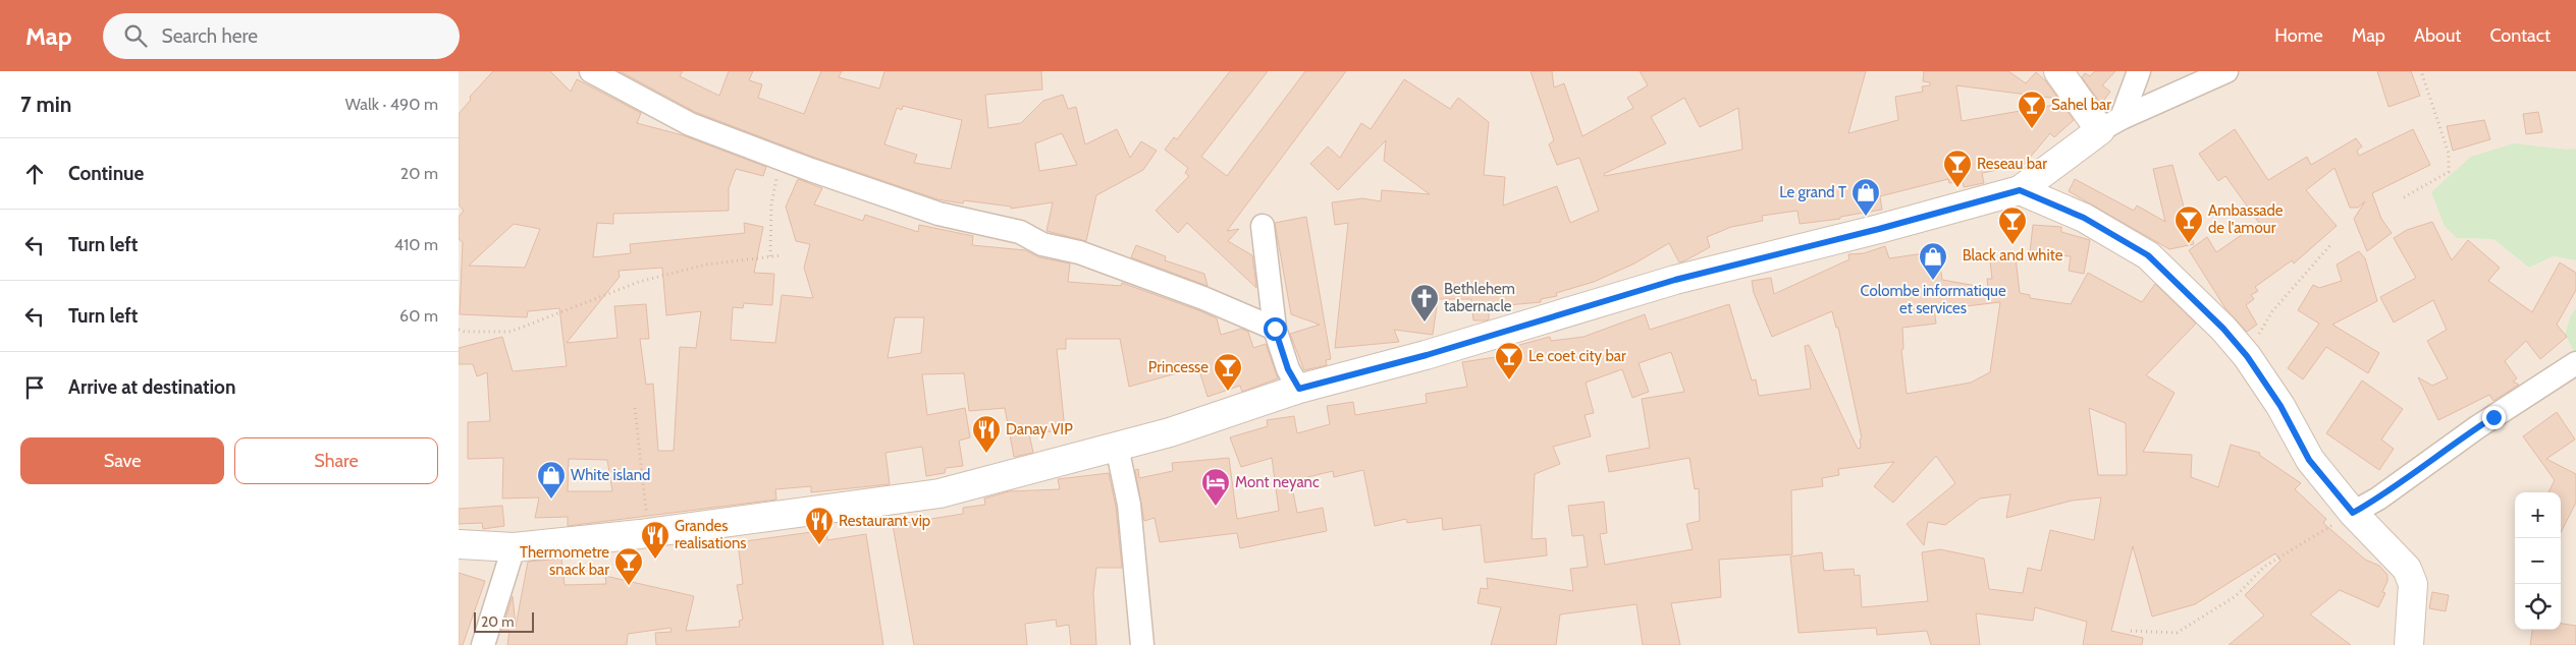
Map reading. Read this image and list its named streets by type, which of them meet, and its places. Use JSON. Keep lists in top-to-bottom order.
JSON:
{
  "places": {
    "bar": [
      "Sahel bar",
      "Reseau bar",
      "Ambassade de l'amour",
      "Black and white",
      "Le coet city bar",
      "Princesse",
      "Thermometre snack bar"
    ],
    "shop": ["Le grand T", "Colombe informatique et services", "White island"],
    "church": ["Bethlehem tabernacle"],
    "restaurant": ["Danay VIP", "Restaurant vip", "Grandes realisations"],
    "hotel": ["Mont neyanc"]
  },
  "scale_bar": "20 m",
  "page": {
    "header": "Map",
    "search": "Search here",
    "nav": [
      "Home",
      "Map",
      "About",
      "Contact"
    ],
    "heading": ["7 min", "Walk · 490 m"],
    "list": [
      ["Continue", "20 m"],
      ["Turn left", "410 m"],
      ["Turn left", "60 m"],
      "Arrive at destination"
    ],
    "buttons": ["Save", "Share"],
    "map_buttons": ["+", "−"],
    "scale": "20 m"
  }
}
